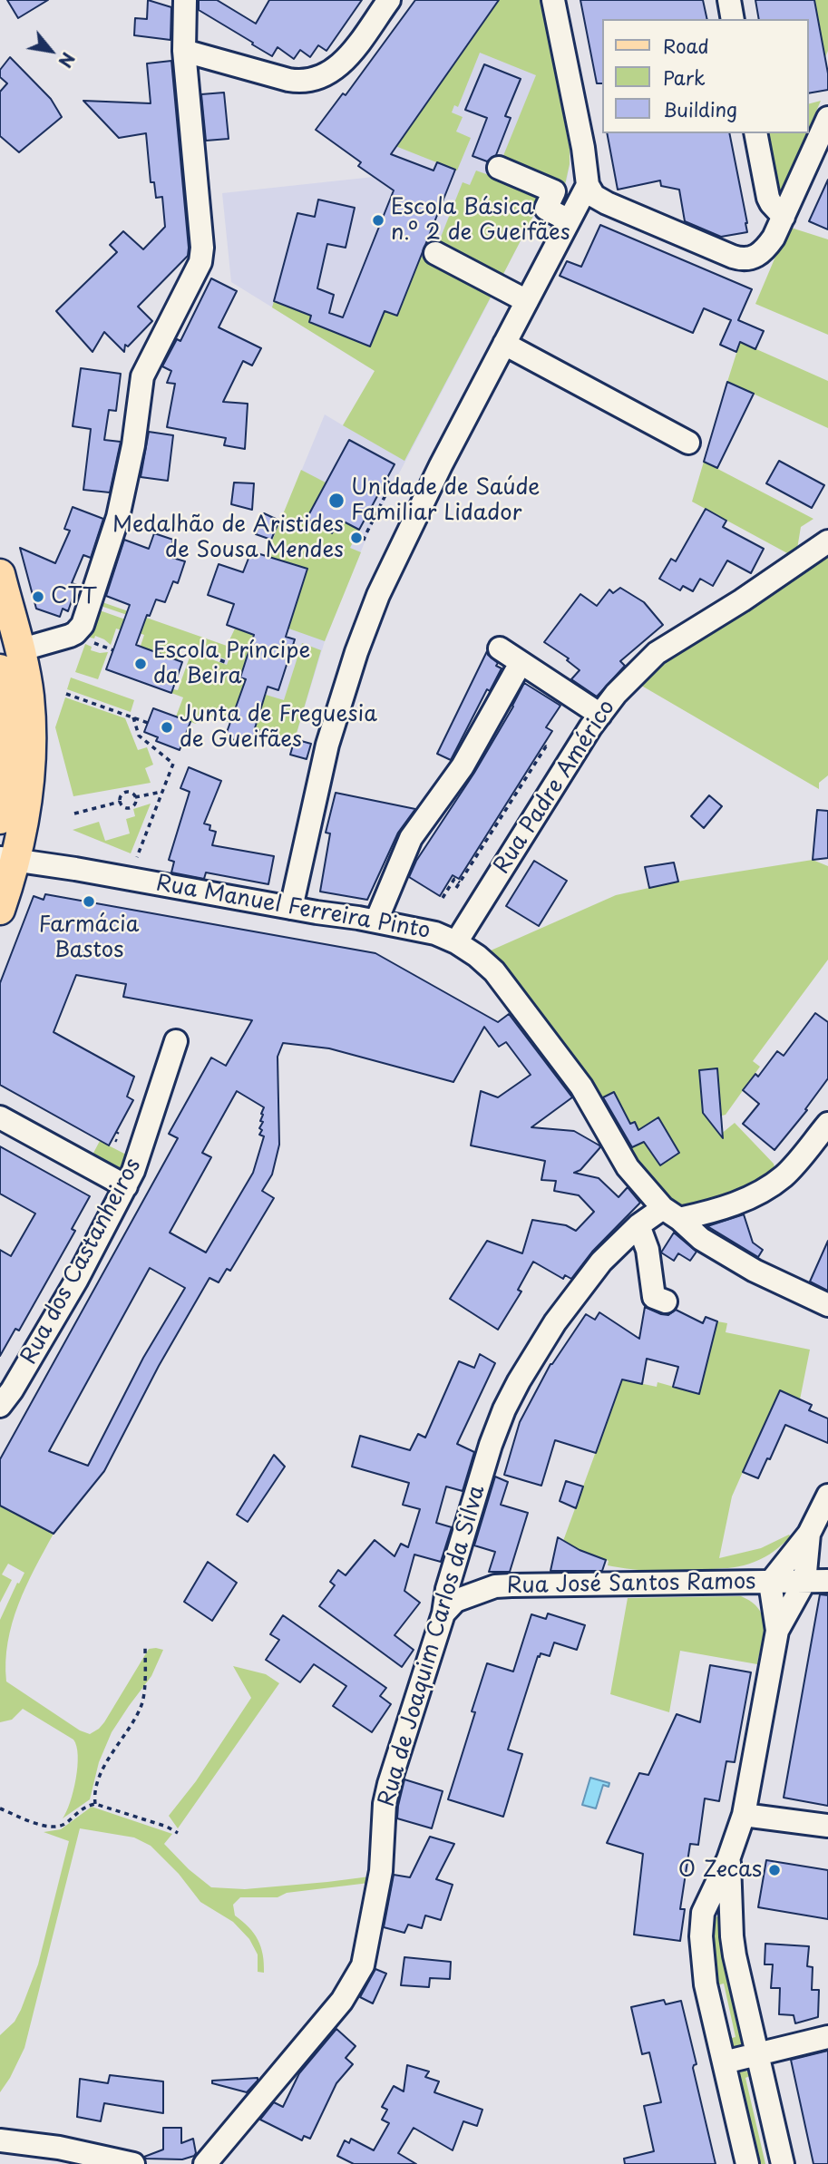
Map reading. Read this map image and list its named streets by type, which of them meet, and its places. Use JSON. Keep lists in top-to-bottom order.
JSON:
{
  "streets": {
    "street": [
      "Rua Padre Américo",
      "Rua Manuel Ferreira Pinto",
      "Rua dos Castanheiros",
      "Rua José Santos Ramos",
      "Rua de Joaquim Carlos da Silva"
    ]
  },
  "crossings": [
    ["Rua Padre Américo", "Rua Manuel Ferreira Pinto"],
    ["Rua Manuel Ferreira Pinto", "Rua de Joaquim Carlos da Silva"],
    ["Rua José Santos Ramos", "Rua de Joaquim Carlos da Silva"]
  ],
  "places": [
    "Escola Básica n.º 2 de Gueifães",
    "Unidade de Saúde Familiar Lidador",
    "Medalhão de Aristides de Sousa Mendes",
    "CTT",
    "Escola Príncipe da Beira",
    "Junta de Freguesia de Gueifães",
    "Farmácia Bastos",
    "O Zecas"
  ],
  "legend": ["Road", "Park", "Building"],
  "north": "bottom right"
}
